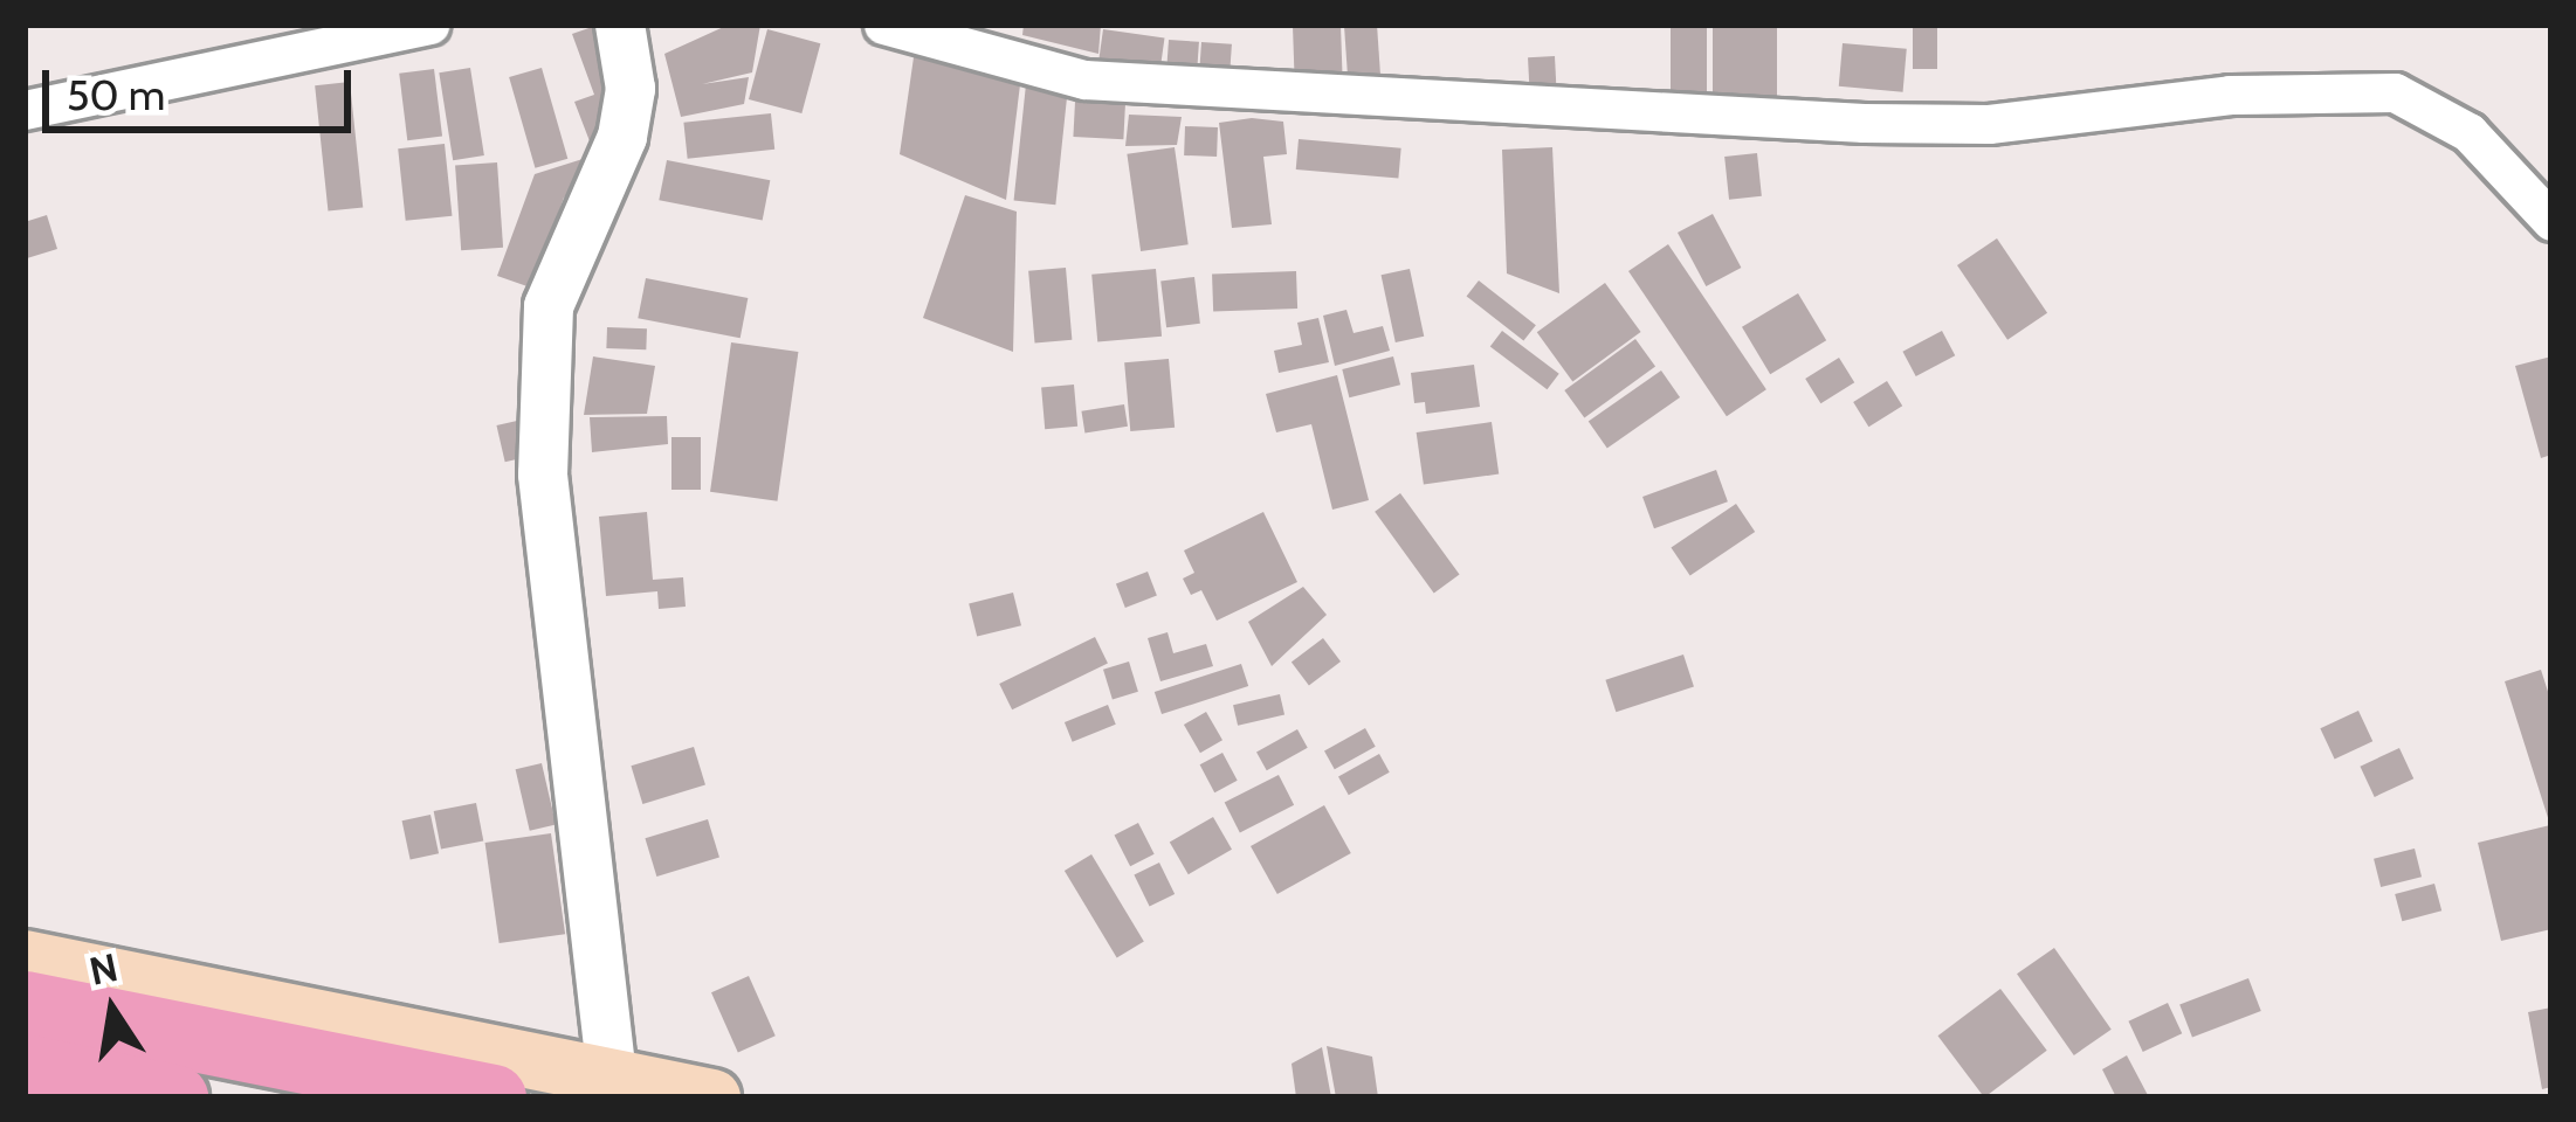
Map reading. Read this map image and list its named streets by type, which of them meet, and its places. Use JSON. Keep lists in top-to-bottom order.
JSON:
{
  "scale_bar": "50 m",
  "north": "top"
}
